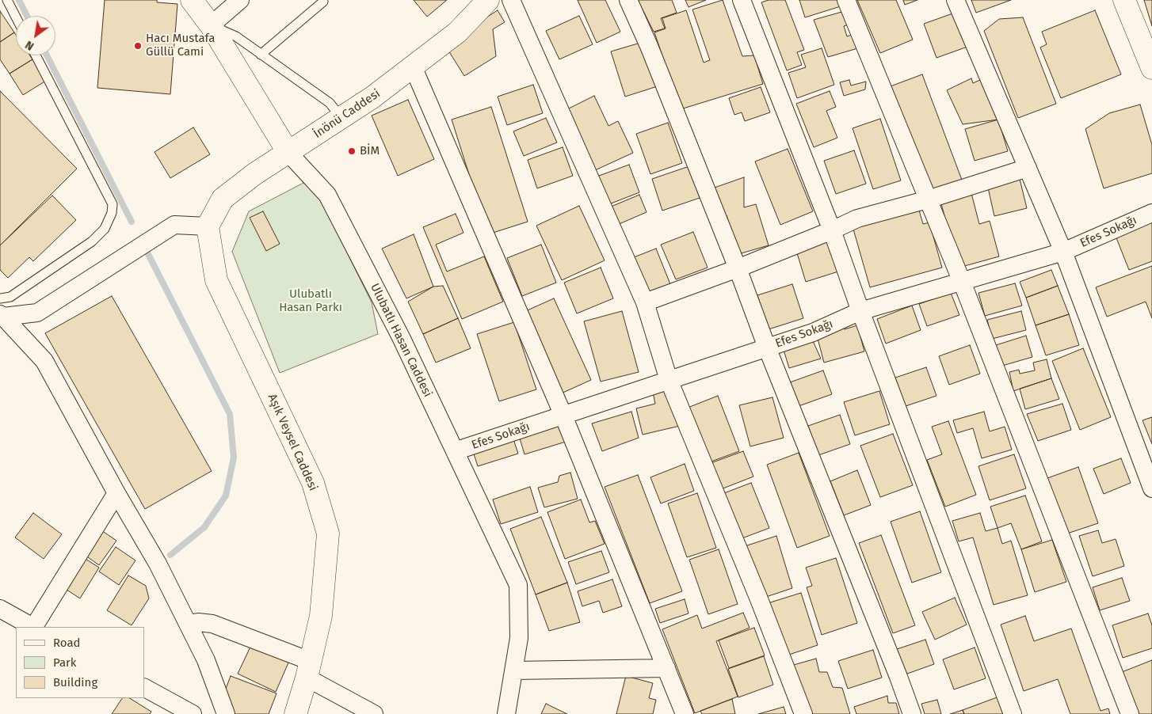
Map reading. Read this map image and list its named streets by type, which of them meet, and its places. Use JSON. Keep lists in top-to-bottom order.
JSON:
{
  "streets": {
    "main road": ["İnönü Caddesi", "Ulubatlı Hasan Caddesi", "Aşık Veysel Caddesi"],
    "street": ["Efes Sokağı"]
  },
  "crossings": [
    ["İnönü Caddesi", "Ulubatlı Hasan Caddesi"],
    ["İnönü Caddesi", "Aşık Veysel Caddesi"],
    ["Efes Sokağı", "Ulubatlı Hasan Caddesi"]
  ],
  "parks": ["Ulubatlı Hasan Parkı"],
  "places": ["Hacı Mustafa Güllü Cami", "BİM"],
  "legend": ["Road", "Park", "Building"],
  "north": "bottom left"
}
